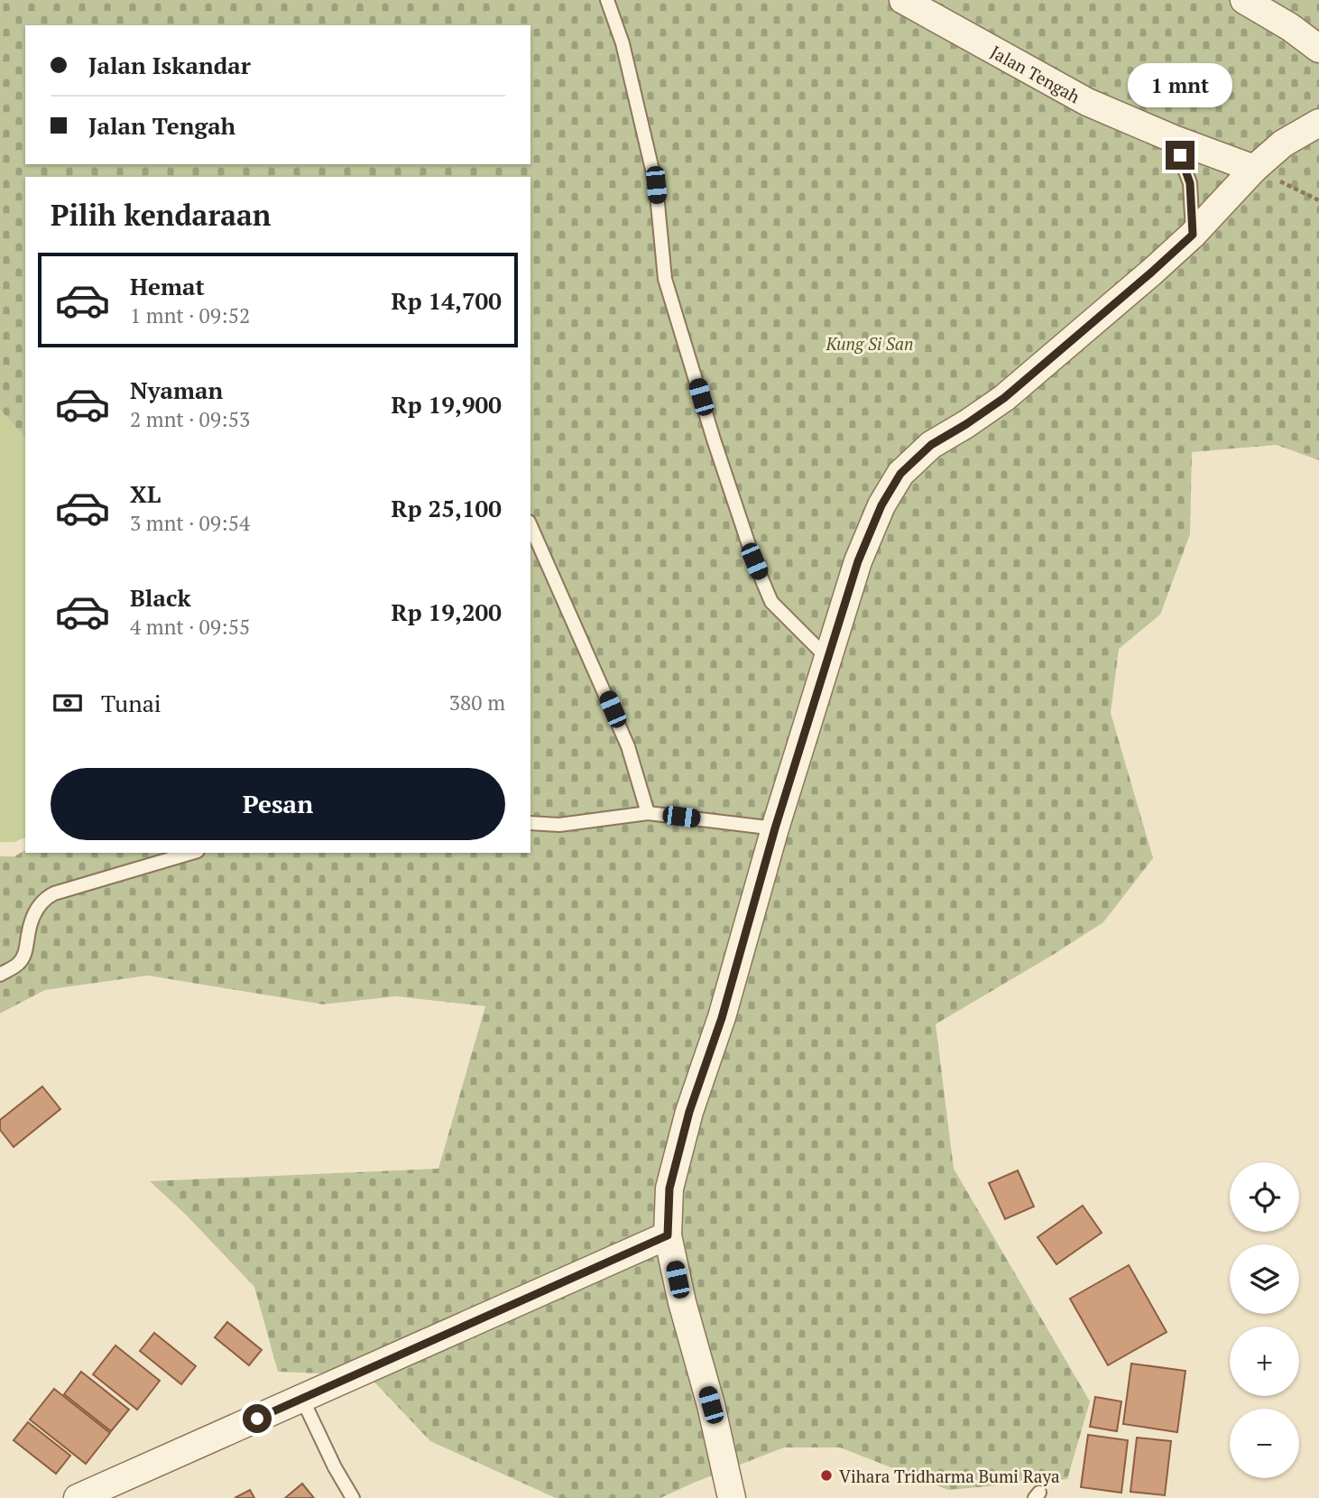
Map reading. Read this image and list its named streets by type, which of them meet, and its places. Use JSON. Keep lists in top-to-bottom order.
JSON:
{
  "streets": {
    "street": ["Jalan Tengah"]
  },
  "parks": ["Kung Si San"],
  "places": ["Vihara Tridharma Bumi Raya"],
  "page": {
    "banner": ["Jalan Iskandar", "Jalan Tengah"],
    "bubble": "1 mnt",
    "heading": "Pilih kendaraan",
    "list": [
      {
        "name": "Hemat",
        "note": "1 mnt · 09:52",
        "value": "Rp 14,700"
      },
      {
        "name": "Nyaman",
        "note": "2 mnt · 09:53",
        "value": "Rp 19,900"
      },
      {
        "name": "XL",
        "note": "3 mnt · 09:54",
        "value": "Rp 25,100"
      },
      {
        "name": "Black",
        "note": "4 mnt · 09:55",
        "value": "Rp 19,200"
      }
    ],
    "pay": ["Tunai", "380 m"],
    "buttons": "Pesan",
    "map_buttons": ["+", "−"]
  }
}
